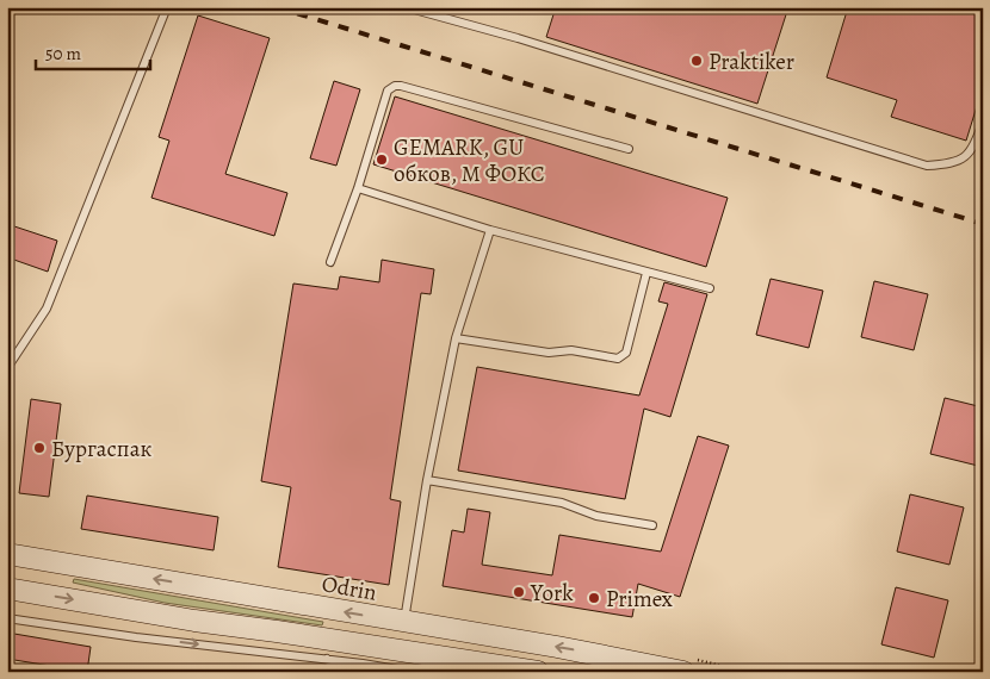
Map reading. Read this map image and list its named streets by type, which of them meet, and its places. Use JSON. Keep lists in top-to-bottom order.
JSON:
{
  "streets": {
    "main road": ["Odrin"]
  },
  "places": [
    "Praktiker",
    "GEMARK, GU обков, М ФОКС",
    "Бургаспак",
    "York",
    "Primex"
  ],
  "scale_bar": "50 m"
}
